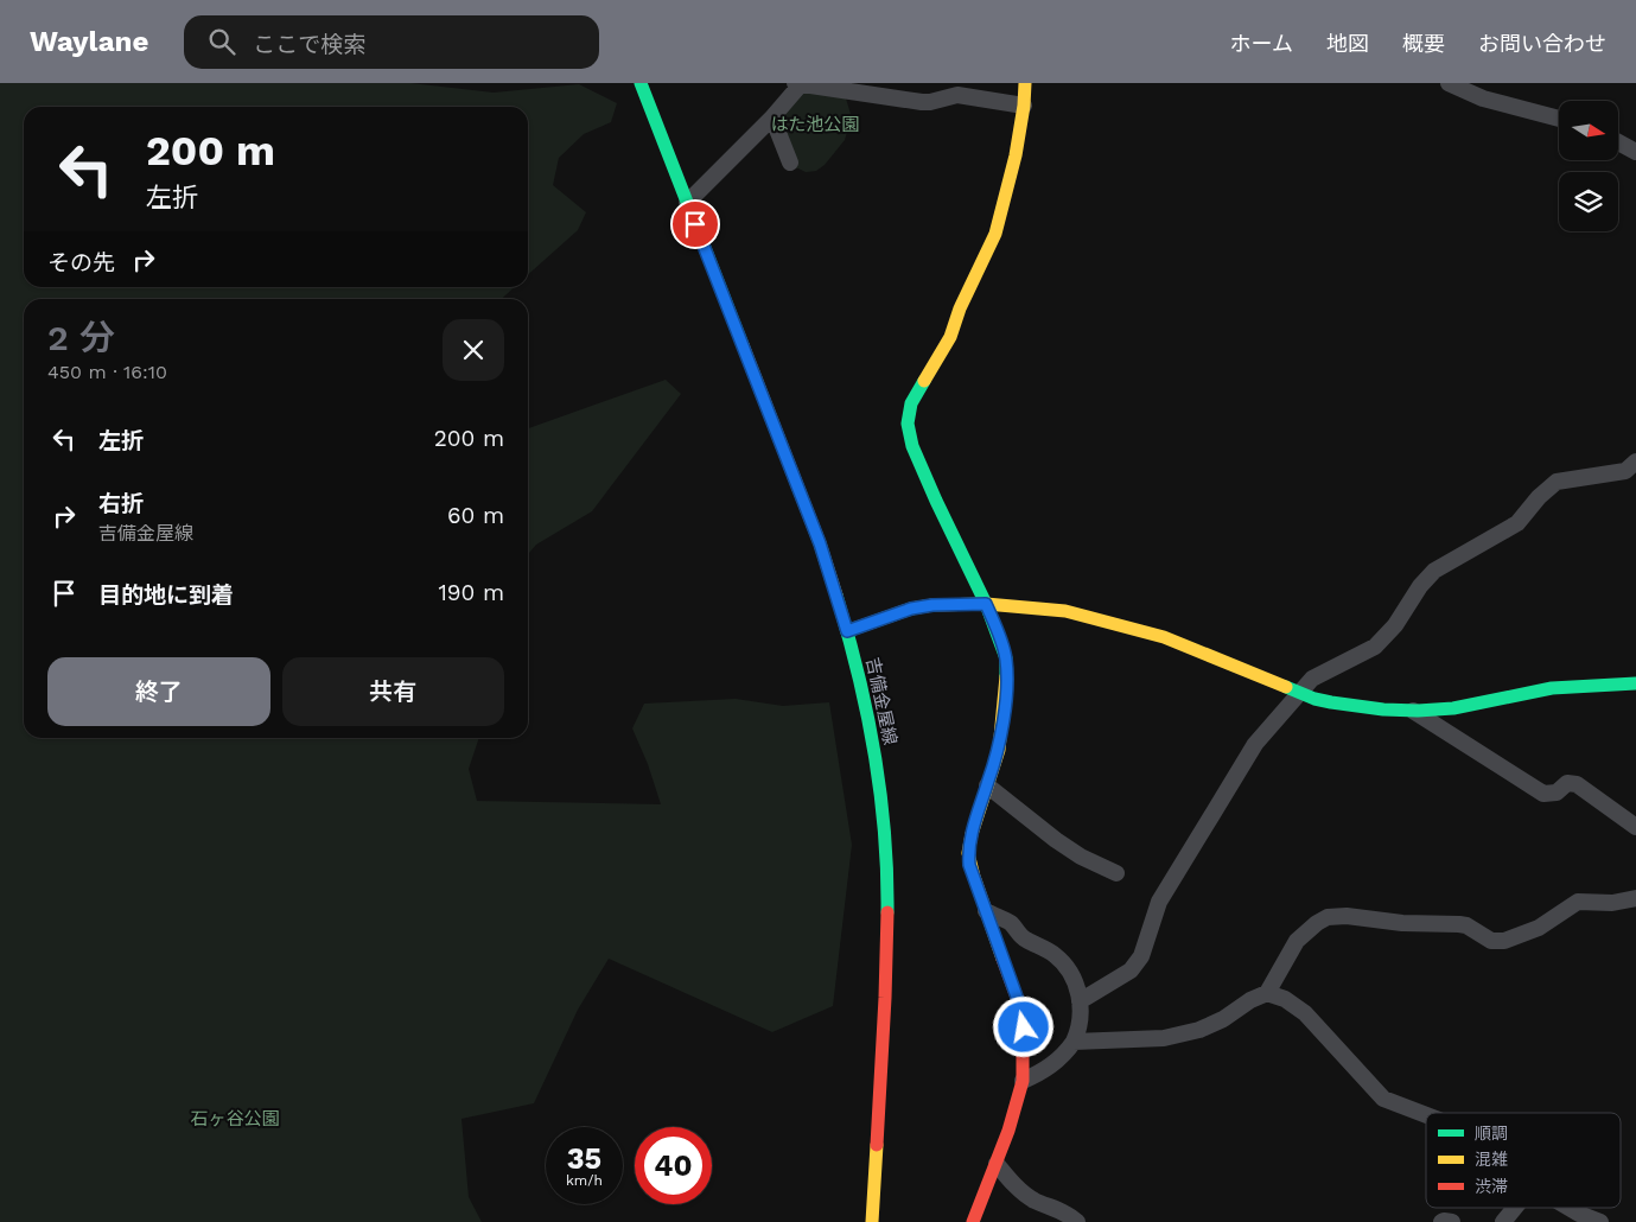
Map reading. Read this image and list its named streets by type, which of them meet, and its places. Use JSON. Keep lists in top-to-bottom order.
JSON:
{
  "streets": {
    "street": ["吉備金屋線"]
  },
  "parks": ["はた池公園", "石ヶ谷公園"],
  "legend": ["順調", "混雑", "渋滞"],
  "north": "right",
  "page": {
    "header": "Waylane",
    "search": "ここで検索",
    "nav": [
      "ホーム",
      "地図",
      "概要",
      "お問い合わせ"
    ],
    "turn": ["200 m", "左折"],
    "then": "その先",
    "heading": ["2 分", "450 m · 16:10"],
    "list": [
      {
        "name": "左折",
        "value": "200 m"
      },
      {
        "name": "右折",
        "note": "吉備金屋線",
        "value": "60 m"
      },
      {
        "name": "目的地に到着",
        "value": "190 m"
      }
    ],
    "buttons": ["終了", "共有"],
    "speed": "35 km/h",
    "limit": "40"
  }
}
